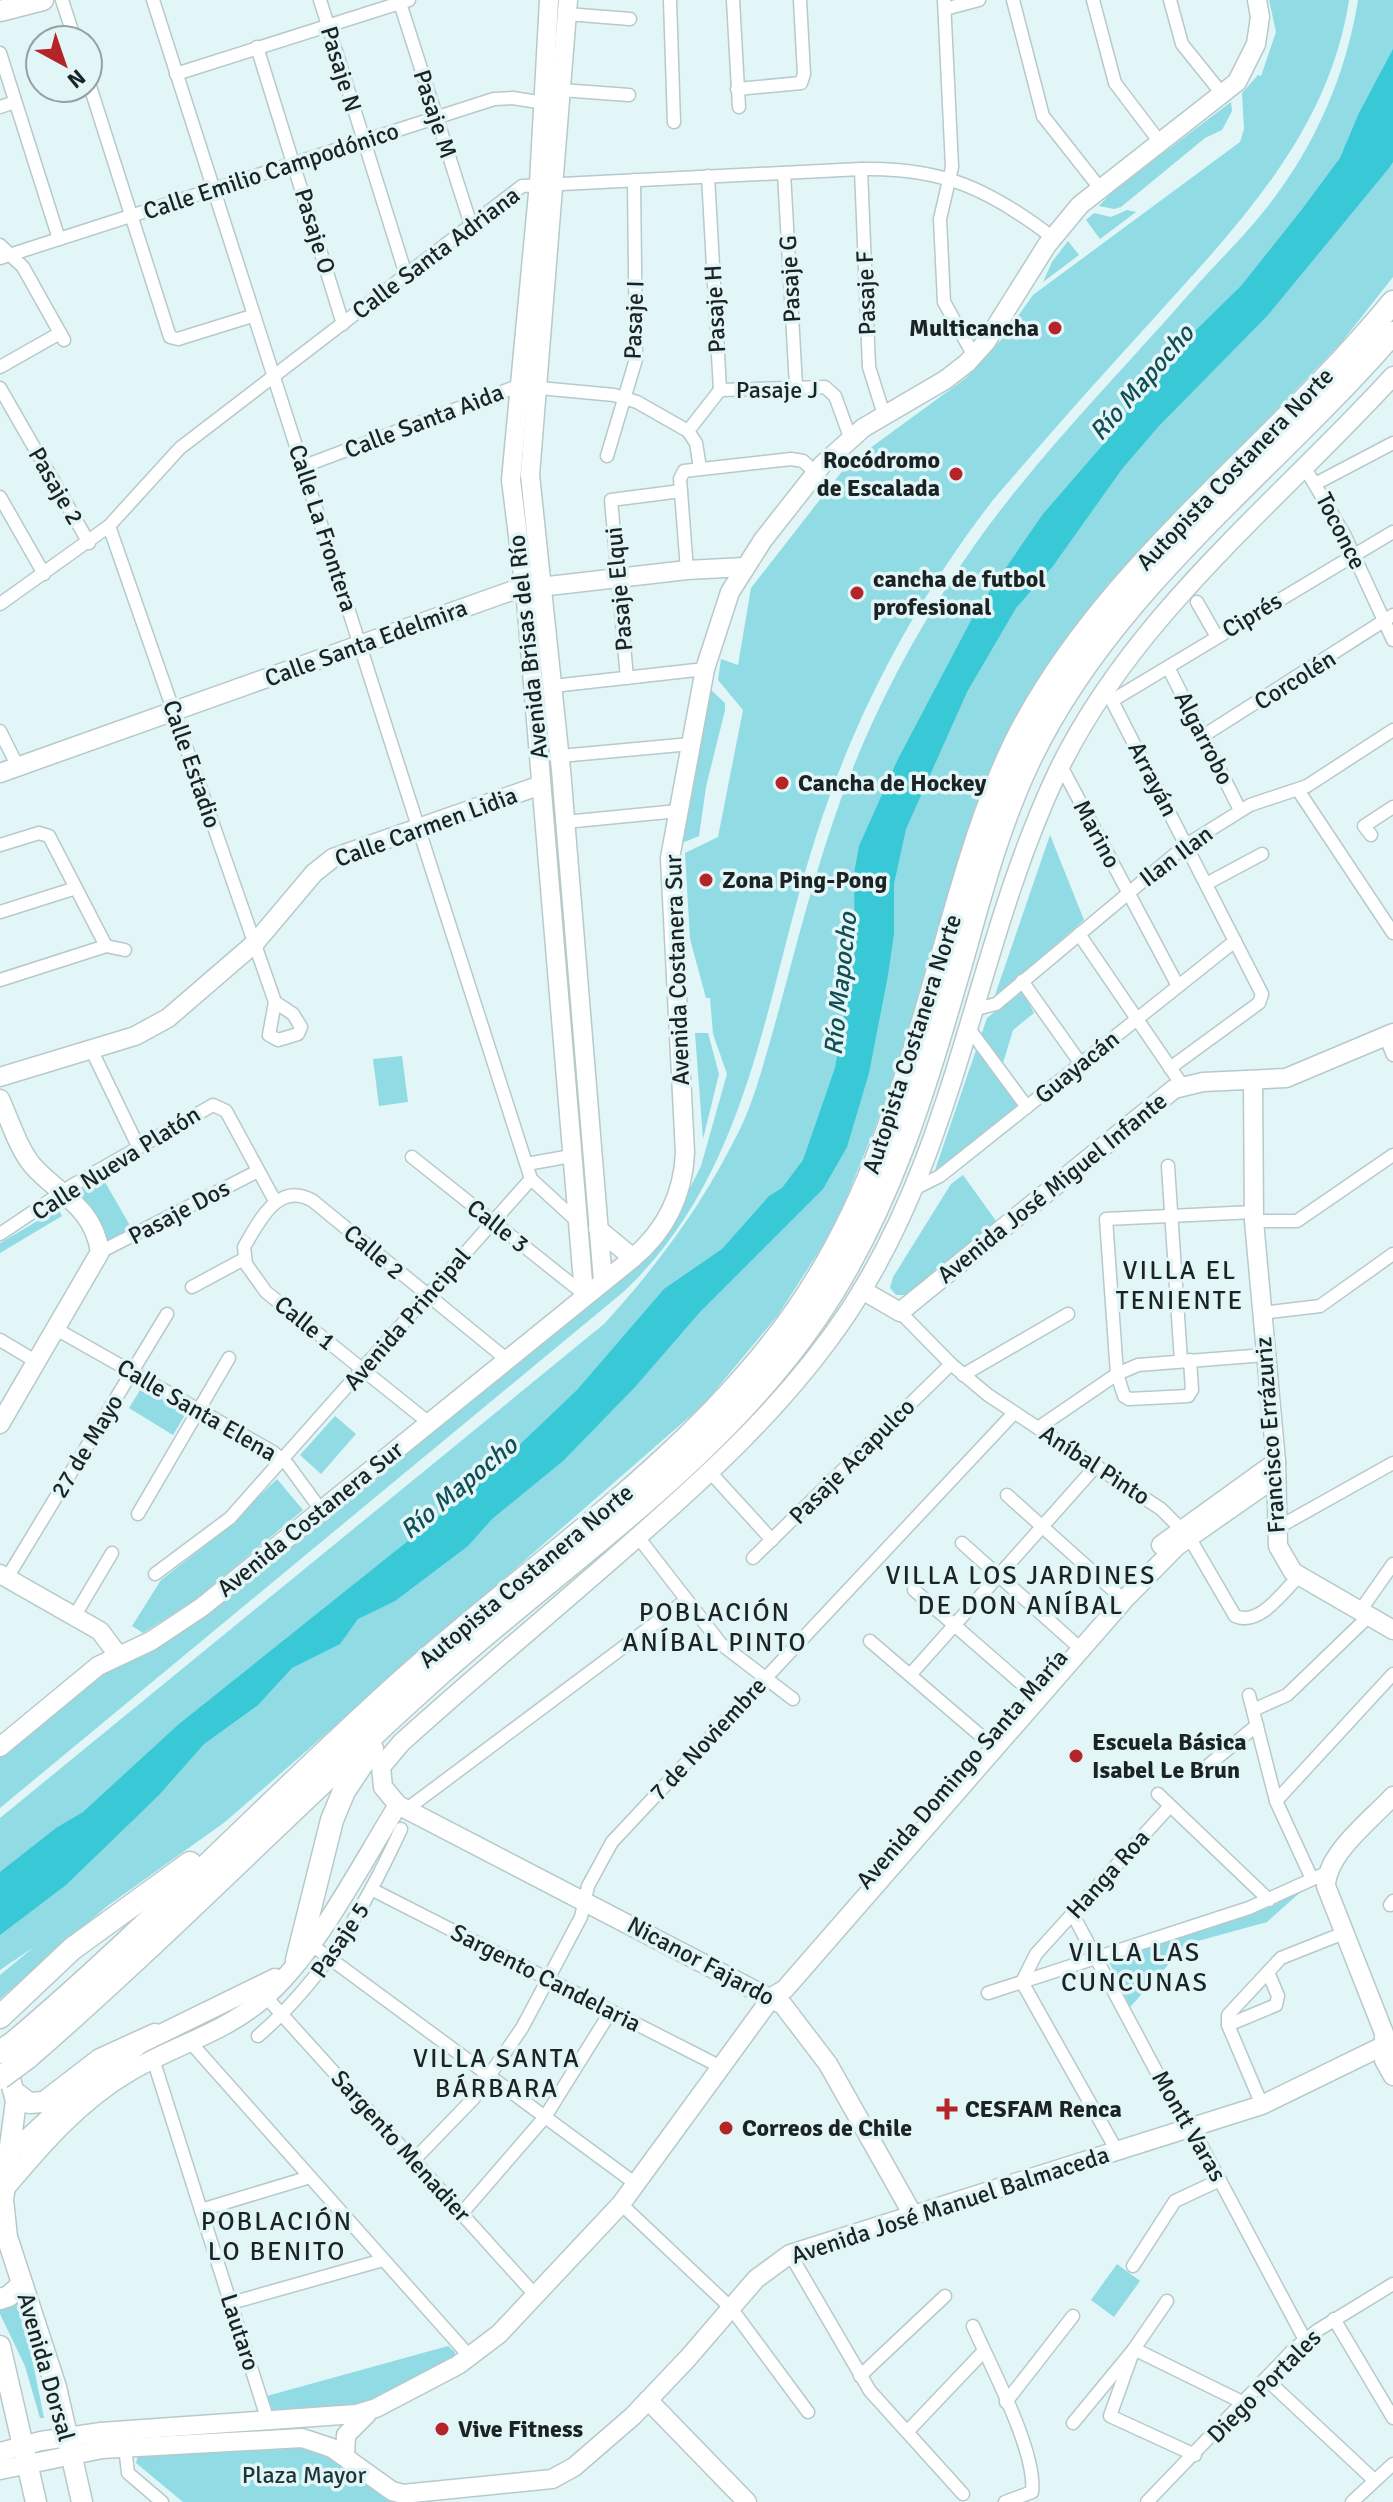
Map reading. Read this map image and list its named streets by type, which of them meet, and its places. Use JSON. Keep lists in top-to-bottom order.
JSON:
{
  "streets": {
    "highway": ["Autopista Costanera Norte"],
    "main road": ["Avenida Dorsal"],
    "street": [
      "Pasaje N",
      "Pasaje M",
      "Calle Emilio Campodónico",
      "Pasaje O",
      "Calle Santa Adriana",
      "Pasaje G",
      "Pasaje F",
      "Pasaje H",
      "Pasaje I",
      "Pasaje J",
      "Calle Santa Aida",
      "Pasaje 2",
      "Calle La Frontera",
      "Toconce",
      "Pasaje Elqui",
      "Ciprés",
      "Calle Santa Edelmira",
      "Avenida Brisas del Río",
      "Corcolén",
      "Algarrobo",
      "Calle Estadio",
      "Arrayán",
      "Calle Carmen Lidia",
      "Marino",
      "Ilan Ilan",
      "Avenida Costanera Sur",
      "Guayacán",
      "Calle Nueva Platón",
      "Avenida José Miguel Infante",
      "Pasaje Dos",
      "Calle 3",
      "Calle 2",
      "Avenida Principal",
      "Calle 1",
      "Calle Santa Elena",
      "Francisco Errázuriz",
      "27 de Mayo",
      "Pasaje Acapulco",
      "Aníbal Pinto",
      "7 de Noviembre",
      "Avenida Domingo Santa María",
      "Hanga Roa",
      "Pasaje 5",
      "Nicanor Fajardo",
      "Sargento Candelaria",
      "Montt Varas",
      "Sargento Menadier",
      "Avenida José Manuel Balmaceda",
      "Lautaro",
      "Diego Portales"
    ]
  },
  "crossings": [
    ["Pasaje N", "Calle Emilio Campodónico"],
    ["Pasaje N", "Calle Santa Adriana"],
    ["Pasaje M", "Calle Emilio Campodónico"],
    ["Pasaje M", "Calle Santa Adriana"],
    ["Calle Emilio Campodónico", "Pasaje O"],
    ["Calle Emilio Campodónico", "Calle La Frontera"],
    ["Calle Emilio Campodónico", "Avenida Brisas del Río"],
    ["Pasaje O", "Calle Santa Adriana"],
    ["Calle Santa Adriana", "Pasaje G"],
    ["Calle Santa Adriana", "Pasaje F"],
    ["Calle Santa Adriana", "Pasaje H"],
    ["Calle Santa Adriana", "Pasaje I"],
    ["Calle Santa Adriana", "Pasaje 2"],
    ["Calle Santa Adriana", "Calle La Frontera"],
    ["Calle Santa Adriana", "Avenida Brisas del Río"],
    ["Calle Santa Adriana", "Calle Estadio"],
    ["Calle Santa Adriana", "Avenida Costanera Sur"],
    ["Pasaje G", "Pasaje J"],
    ["Pasaje F", "Avenida Costanera Sur"],
    ["Pasaje H", "Pasaje J"],
    ["Pasaje I", "Calle Santa Aida"],
    ["Pasaje J", "Avenida Costanera Sur"],
    ["Calle Santa Aida", "Calle La Frontera"],
    ["Calle Santa Aida", "Avenida Brisas del Río"],
    ["Autopista Costanera Norte", "Avenida Dorsal"],
    ["Calle La Frontera", "Calle Santa Edelmira"],
    ["Calle La Frontera", "Calle Carmen Lidia"],
    ["Calle La Frontera", "Avenida Principal"],
    ["Toconce", "Ciprés"],
    ["Toconce", "Corcolén"],
    ["Pasaje Elqui", "Calle Santa Edelmira"],
    ["Ciprés", "Algarrobo"],
    ["Ciprés", "Arrayán"],
    ["Calle Santa Edelmira", "Avenida Brisas del Río"],
    ["Calle Santa Edelmira", "Calle Estadio"],
    ["Calle Santa Edelmira", "Avenida Costanera Sur"],
    ["Avenida Brisas del Río", "Calle Carmen Lidia"],
    ["Avenida Brisas del Río", "Avenida Costanera Sur"],
    ["Avenida Brisas del Río", "Calle 3"],
    ["Corcolén", "Algarrobo"],
    ["Algarrobo", "Ilan Ilan"],
    ["Calle Estadio", "Calle Carmen Lidia"],
    ["Arrayán", "Ilan Ilan"],
    ["Arrayán", "Guayacán"],
    ["Marino", "Ilan Ilan"],
    ["Marino", "Guayacán"],
    ["Avenida Costanera Sur", "Calle 3"],
    ["Avenida Costanera Sur", "Calle 2"],
    ["Avenida Costanera Sur", "Calle 1"],
    ["Avenida Costanera Sur", "Calle Santa Elena"],
    ["Calle Nueva Platón", "Pasaje Dos"],
    ["Calle Nueva Platón", "Calle 2"],
    ["Avenida José Miguel Infante", "Francisco Errázuriz"],
    ["Avenida José Miguel Infante", "Aníbal Pinto"],
    ["Calle 3", "Avenida Principal"],
    ["Calle 2", "Avenida Principal"],
    ["Avenida Principal", "Calle 1"],
    ["Avenida Principal", "Calle Santa Elena"],
    ["Calle Santa Elena", "27 de Mayo"],
    ["Francisco Errázuriz", "Aníbal Pinto"],
    ["Francisco Errázuriz", "Avenida Domingo Santa María"],
    ["Pasaje Acapulco", "Aníbal Pinto"],
    ["Aníbal Pinto", "7 de Noviembre"],
    ["Aníbal Pinto", "Avenida Domingo Santa María"],
    ["7 de Noviembre", "Nicanor Fajardo"],
    ["7 de Noviembre", "Sargento Candelaria"],
    ["7 de Noviembre", "Sargento Menadier"],
    ["Avenida Domingo Santa María", "Nicanor Fajardo"],
    ["Avenida Domingo Santa María", "Sargento Candelaria"],
    ["Avenida Domingo Santa María", "Sargento Menadier"],
    ["Avenida Domingo Santa María", "Avenida José Manuel Balmaceda"],
    ["Avenida Domingo Santa María", "Lautaro"],
    ["Avenida Domingo Santa María", "Avenida Dorsal"],
    ["Hanga Roa", "Montt Varas"],
    ["Pasaje 5", "Sargento Candelaria"],
    ["Pasaje 5", "Sargento Menadier"],
    ["Nicanor Fajardo", "Avenida José Manuel Balmaceda"],
    ["Montt Varas", "Avenida José Manuel Balmaceda"],
    ["Montt Varas", "Diego Portales"]
  ],
  "districts": [
    "VILLA EL TENIENTE",
    "VILLA LOS JARDINES DE DON ANÍBAL",
    "POBLACIÓN ANÍBAL PINTO",
    "VILLA LAS CUNCUNAS",
    "VILLA SANTA BÁRBARA",
    "POBLACIÓN LO BENITO"
  ],
  "water": ["Río Mapocho"],
  "parks": ["Plaza Mayor"],
  "places": {
    "other": [
      "Multicancha",
      "Rocódromo de Escalada",
      "cancha de futbol profesional",
      "Cancha de Hockey",
      "Zona Ping-Pong",
      "Escuela Básica Isabel Le Brun",
      "Correos de Chile",
      "Vive Fitness"
    ],
    "health": ["CESFAM Renca"]
  },
  "north": "bottom right"
}
